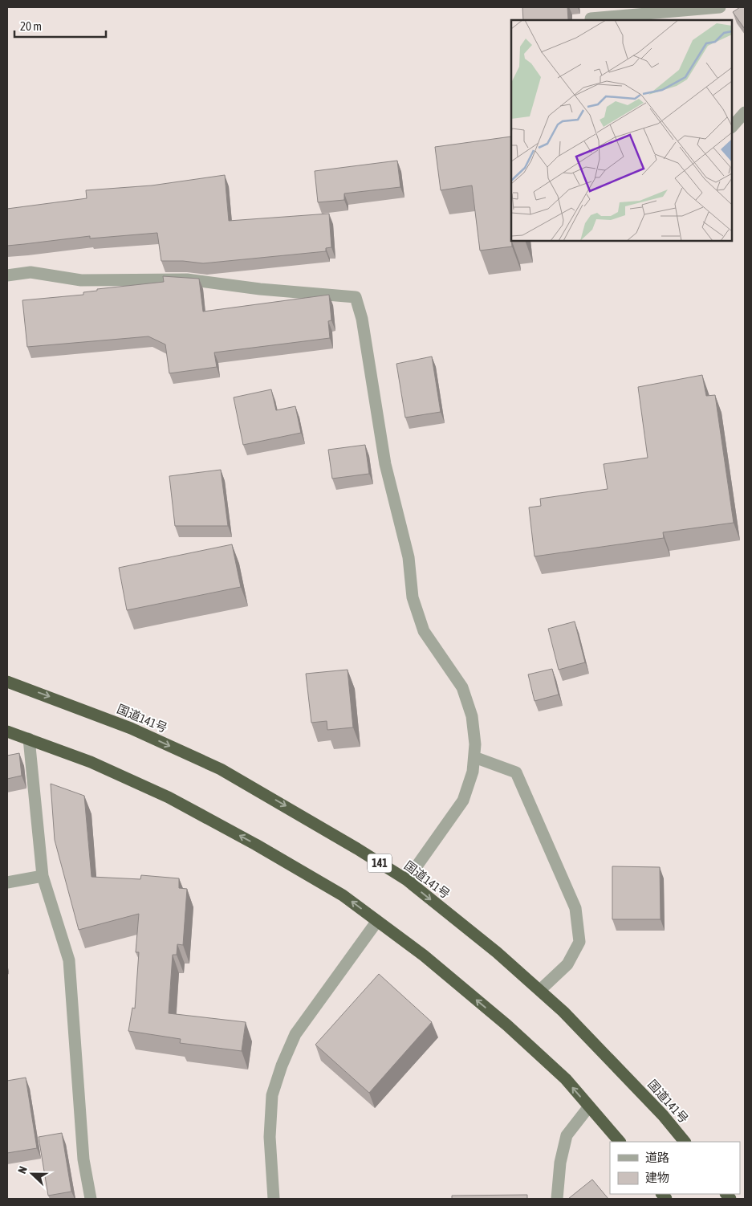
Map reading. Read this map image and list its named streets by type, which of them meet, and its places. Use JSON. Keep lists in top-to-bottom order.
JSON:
{
  "streets": {
    "highway": ["国道141号", "141"]
  },
  "legend": ["道路", "建物"],
  "scale_bar": "20 m",
  "north": "left"
}
